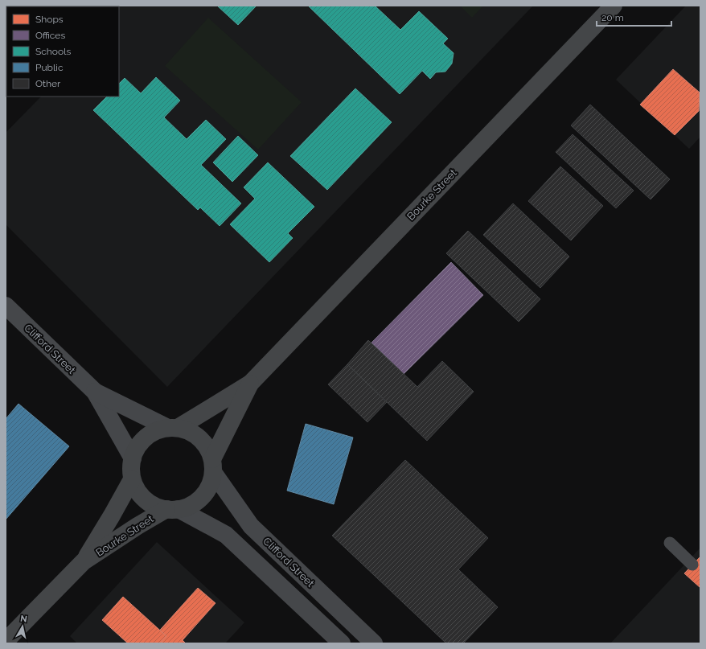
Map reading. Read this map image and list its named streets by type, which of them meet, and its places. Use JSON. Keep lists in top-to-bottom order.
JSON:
{
  "streets": {
    "main road": ["Bourke Street"],
    "street": ["Clifford Street"]
  },
  "crossings": [
    ["Bourke Street", "Clifford Street"]
  ],
  "legend": [
    "Shops",
    "Offices",
    "Schools",
    "Public",
    "Other"
  ],
  "scale_bar": "20 m",
  "north": "top"
}
